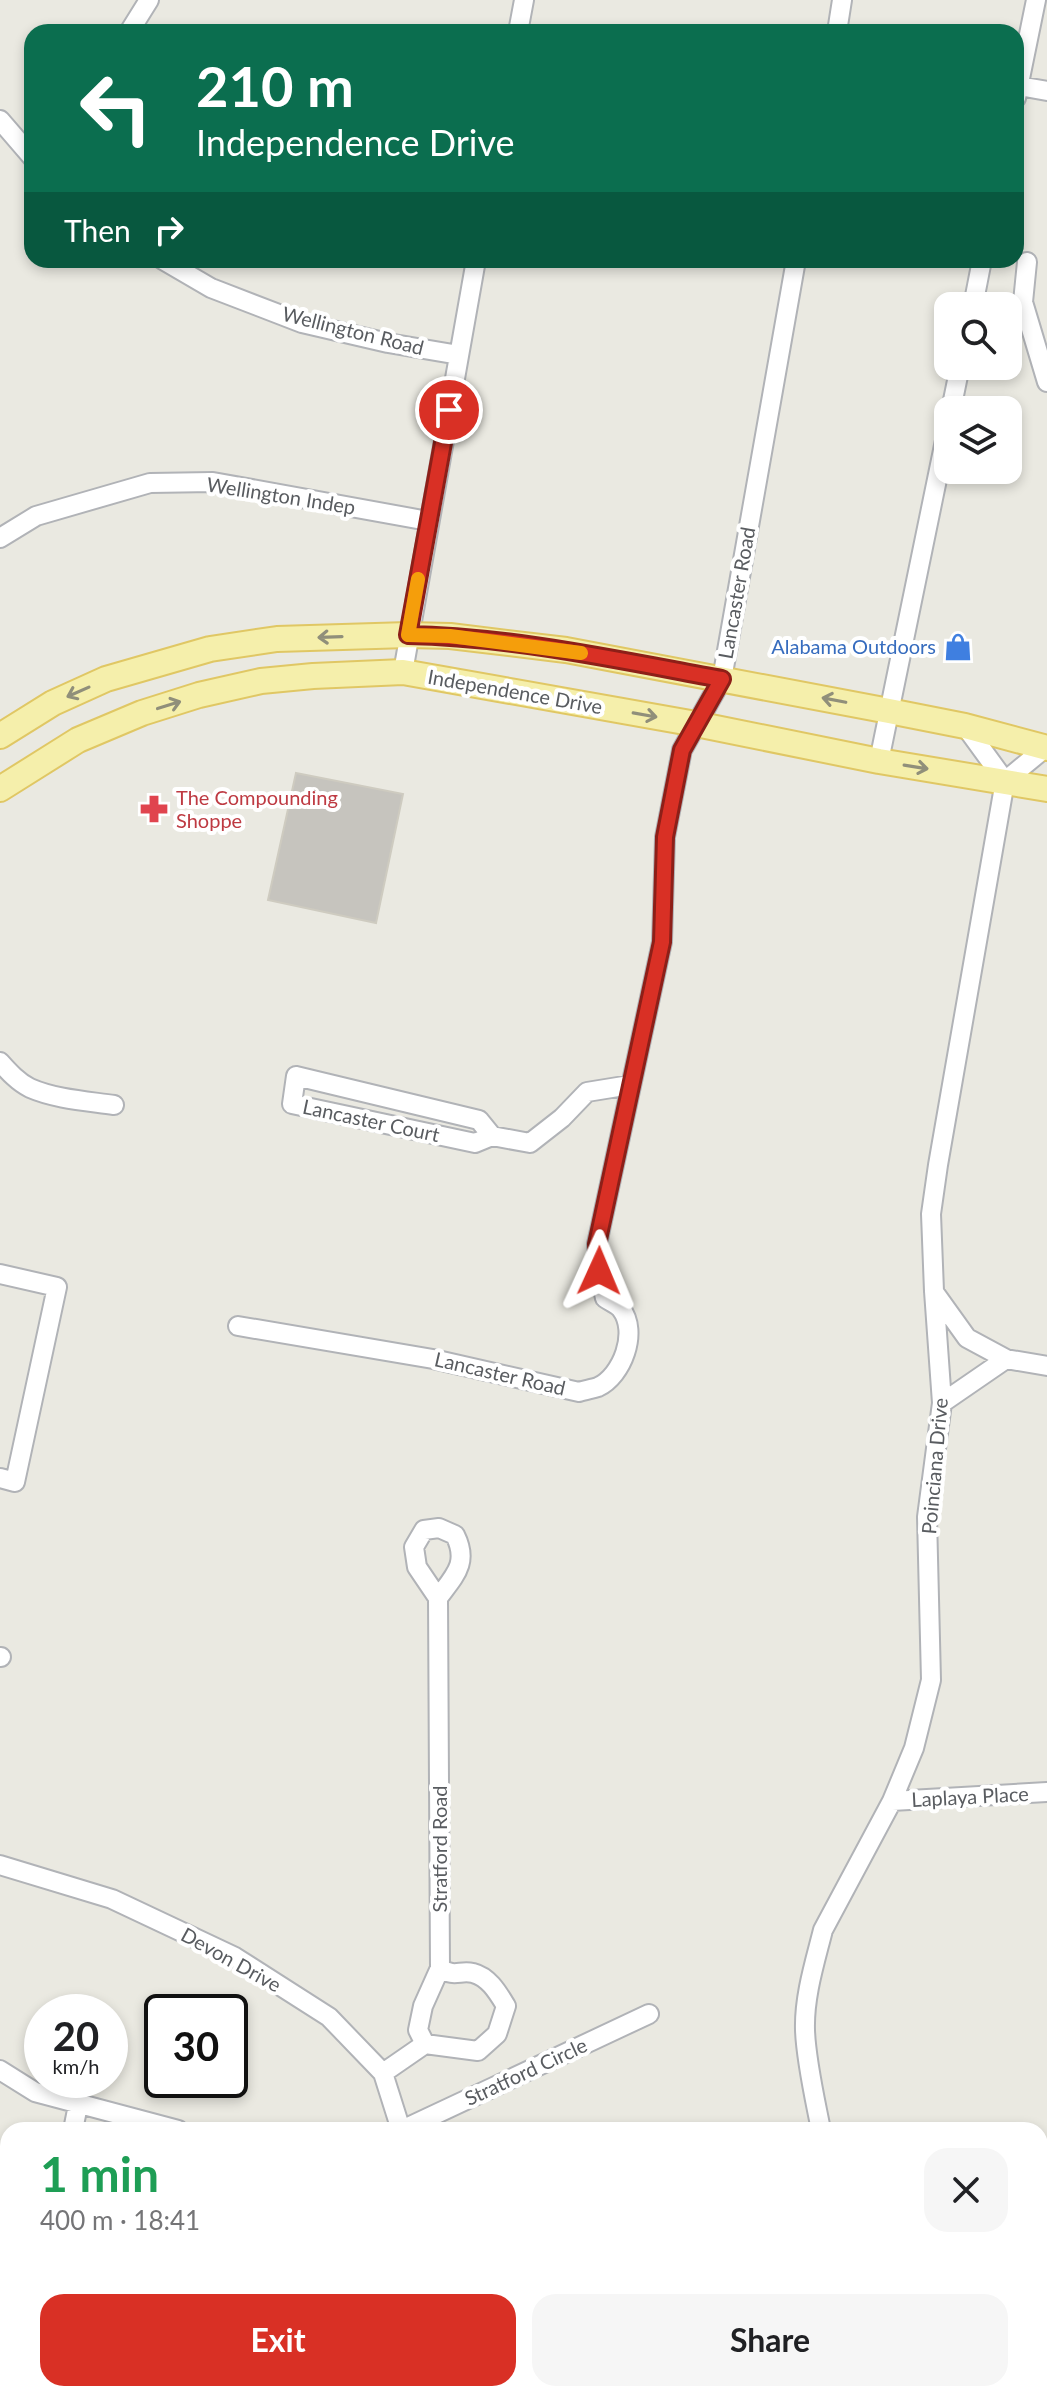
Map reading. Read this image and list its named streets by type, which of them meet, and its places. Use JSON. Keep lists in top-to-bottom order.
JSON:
{
  "streets": {
    "main road": ["Independence Drive"],
    "street": [
      "Wellington Road",
      "Wellington Indep",
      "Lancaster Road",
      "Lancaster Court",
      "Poinciana Drive",
      "Laplaya Place",
      "Stratford Road",
      "Devon Drive",
      "Stratford Circle"
    ]
  },
  "crossings": [
    ["Lancaster Road", "Independence Drive"],
    ["Lancaster Road", "Lancaster Court"],
    ["Independence Drive", "Poinciana Drive"],
    ["Poinciana Drive", "Laplaya Place"],
    ["Stratford Road", "Stratford Circle"]
  ],
  "places": {
    "shop": ["Alabama Outdoors"],
    "pharmacy": ["The Compounding Shoppe"]
  },
  "page": {
    "turn": ["210 m", "Independence Drive"],
    "then": "Then",
    "speed": "20 km/h",
    "limit": "30",
    "heading": ["1 min", "400 m · 18:41"],
    "buttons": ["Exit", "Share"]
  }
}
